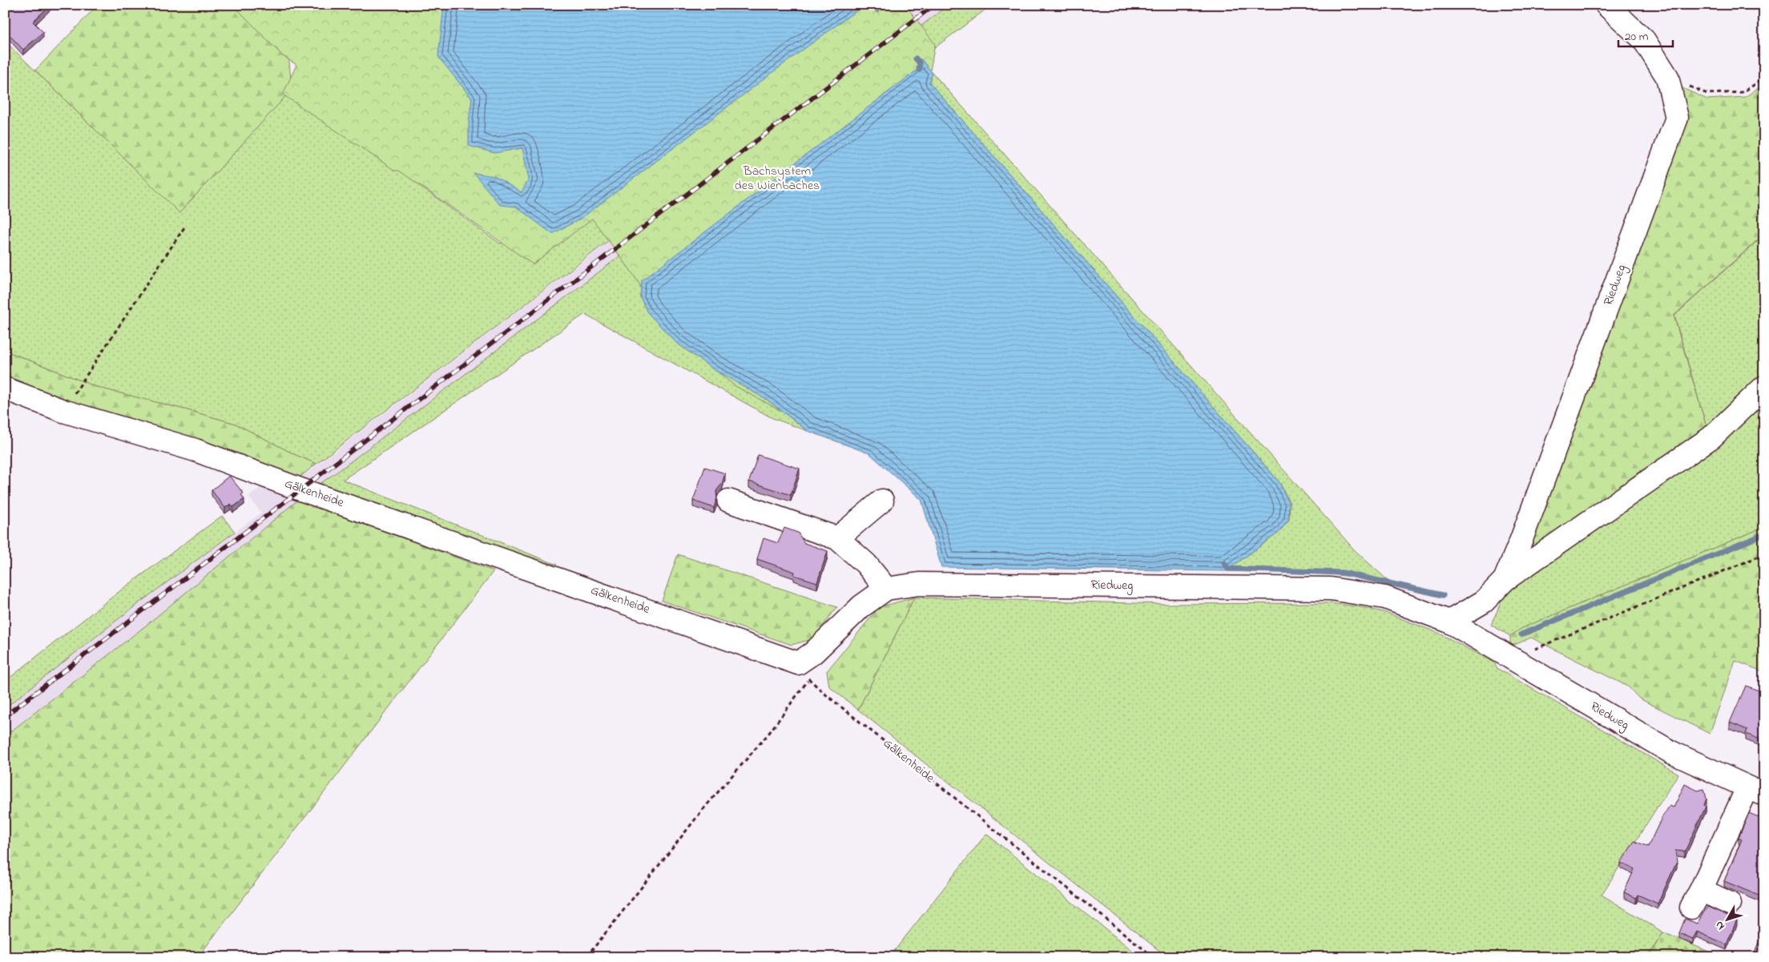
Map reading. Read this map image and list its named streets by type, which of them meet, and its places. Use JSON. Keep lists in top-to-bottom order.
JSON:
{
  "streets": {
    "street": ["Riedweg", "Gälkenheide"]
  },
  "crossings": [
    ["Riedweg", "Gälkenheide"]
  ],
  "parks": ["Bachsystem des Wienbaches"],
  "scale_bar": "20 m",
  "north": "bottom left"
}
